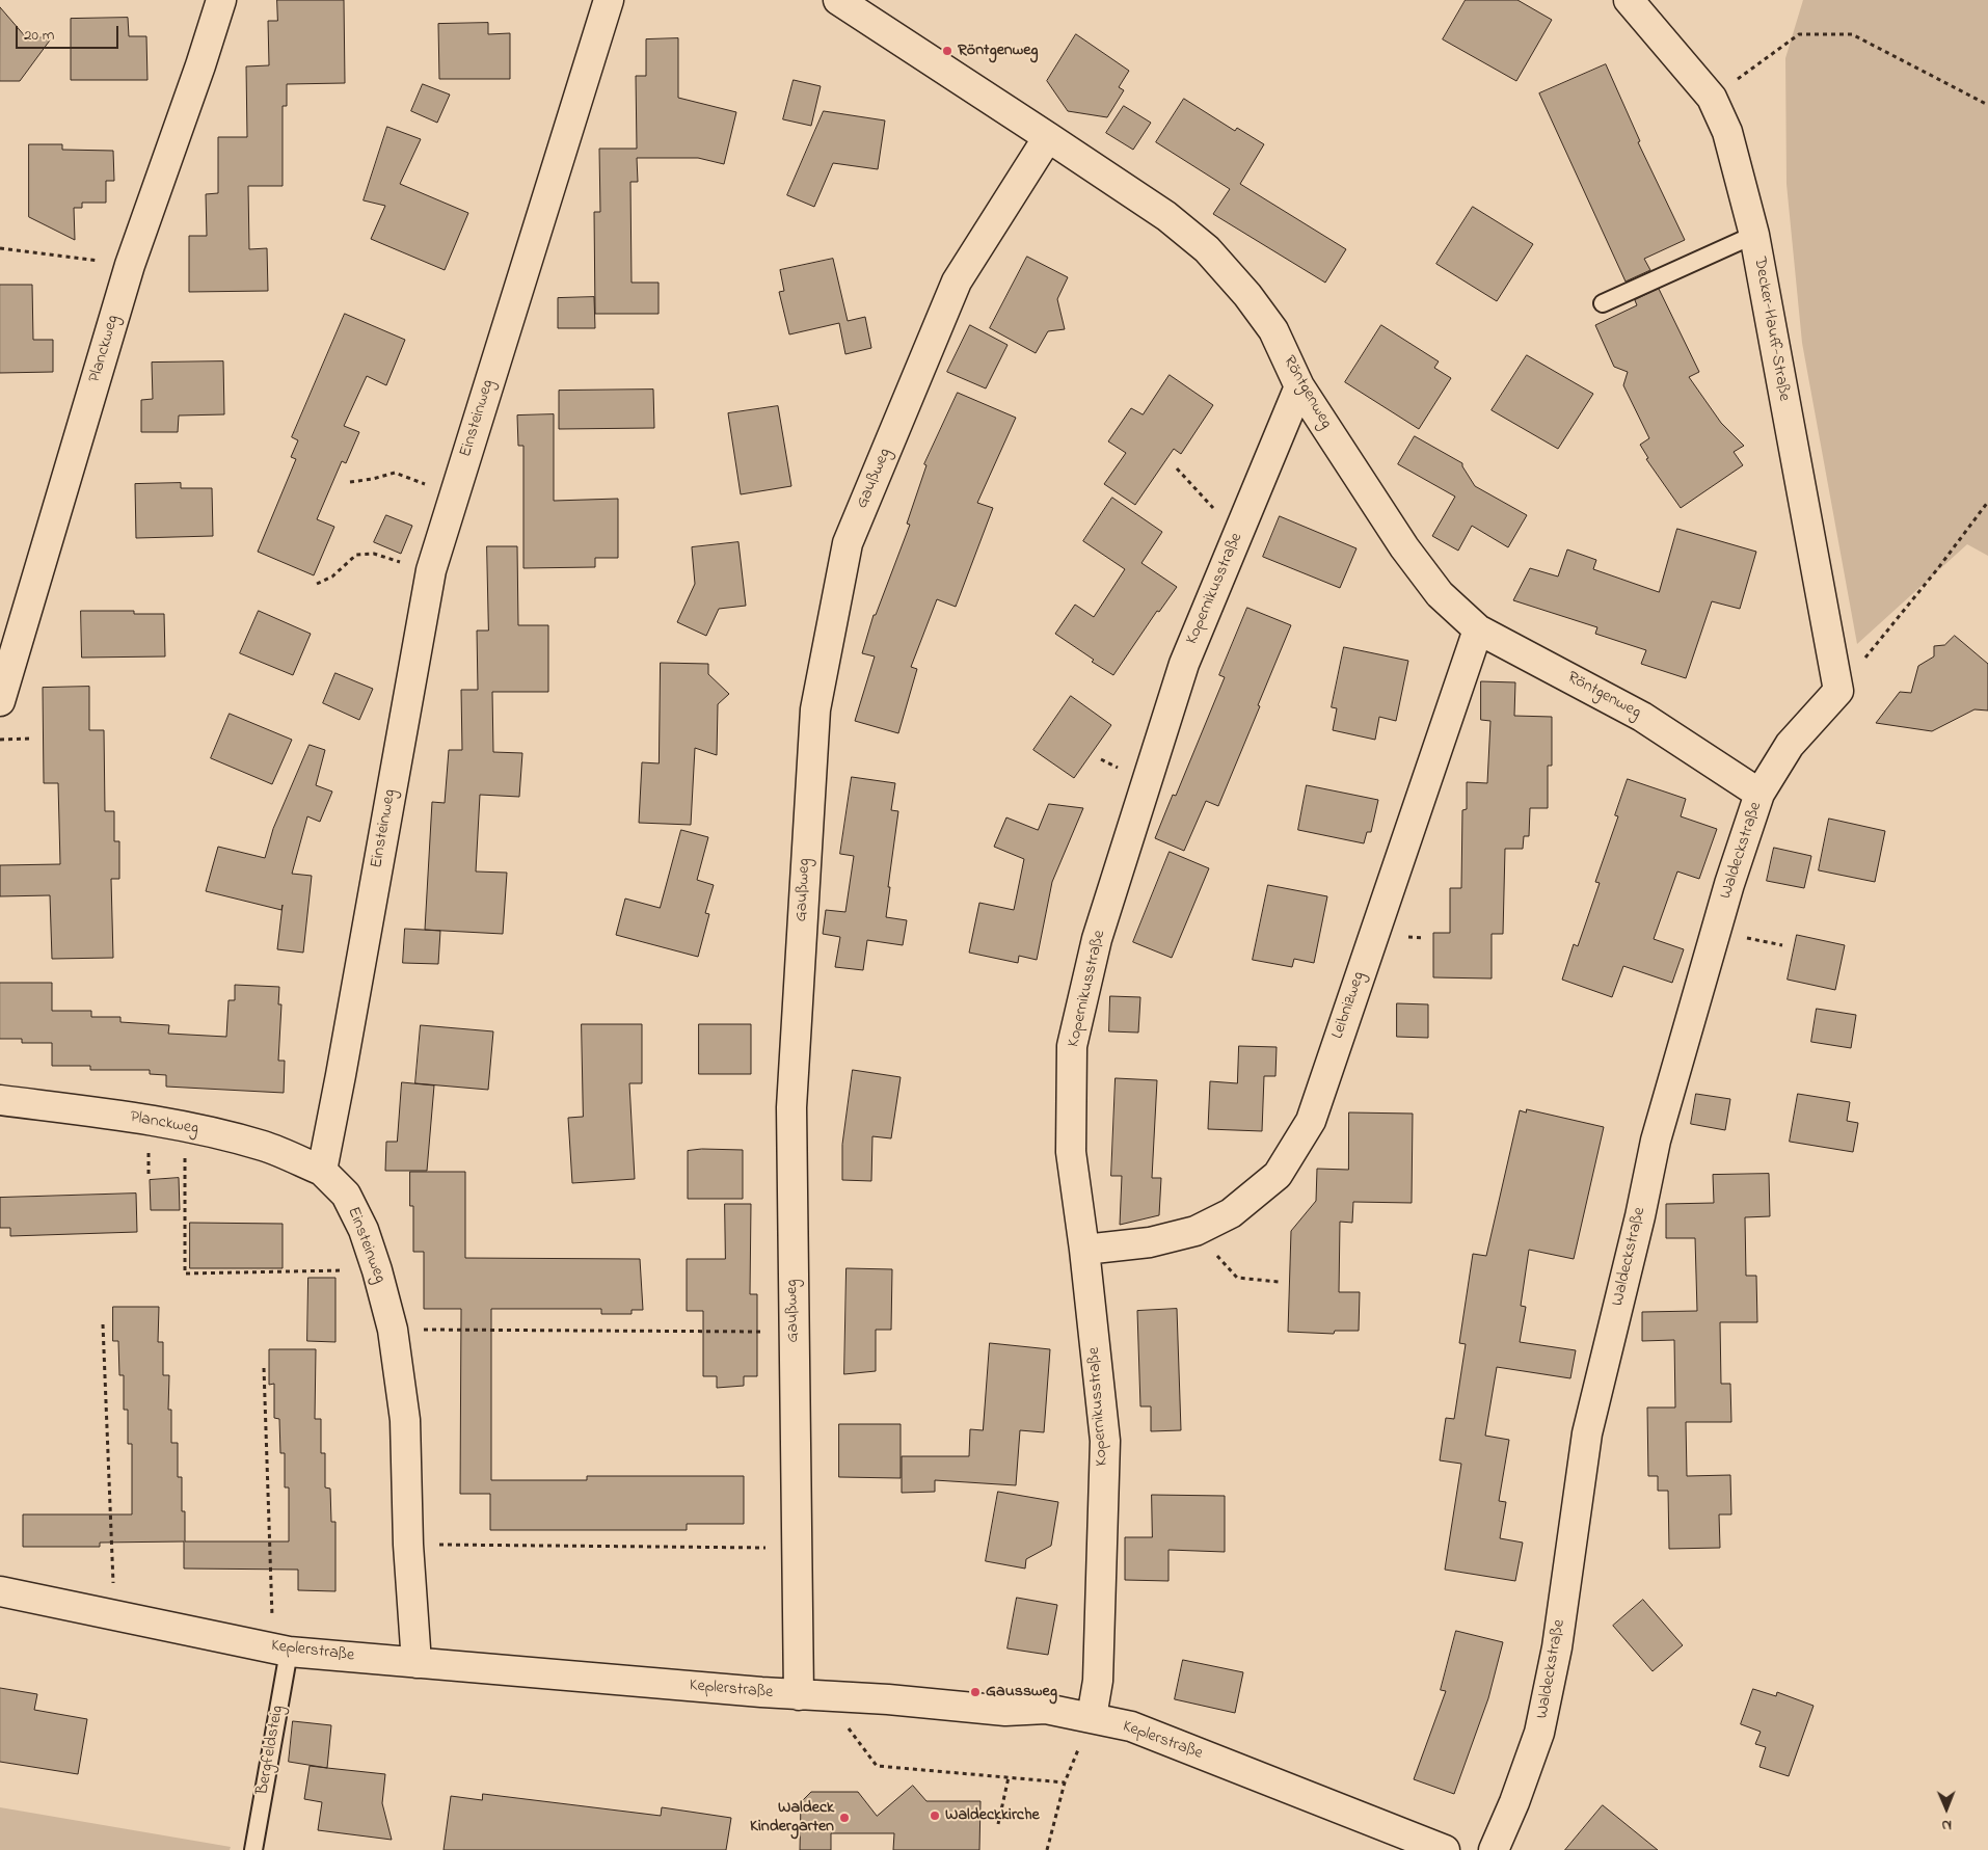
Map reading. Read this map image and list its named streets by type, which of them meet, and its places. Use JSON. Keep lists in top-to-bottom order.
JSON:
{
  "streets": {
    "street": [
      "Decker-Hauff-Straße",
      "Planckweg",
      "Röntgenweg",
      "Einsteinweg",
      "Gaußweg",
      "Kopernikusstraße",
      "Waldeckstraße",
      "Leibnizweg",
      "Keplerstraße"
    ],
    "lane": ["Bergfeldsteig"]
  },
  "crossings": [
    ["Decker-Hauff-Straße", "Waldeckstraße"],
    ["Planckweg", "Einsteinweg"],
    ["Röntgenweg", "Gaußweg"],
    ["Röntgenweg", "Kopernikusstraße"],
    ["Röntgenweg", "Waldeckstraße"],
    ["Röntgenweg", "Leibnizweg"],
    ["Einsteinweg", "Keplerstraße"],
    ["Gaußweg", "Keplerstraße"],
    ["Kopernikusstraße", "Leibnizweg"],
    ["Kopernikusstraße", "Keplerstraße"],
    ["Keplerstraße", "Bergfeldsteig"]
  ],
  "places": [
    "Röntgenweg",
    "Gaussweg",
    "Waldeckkirche",
    "Waldeck Kindergarten"
  ],
  "scale_bar": "20 m",
  "north": "bottom"
}
